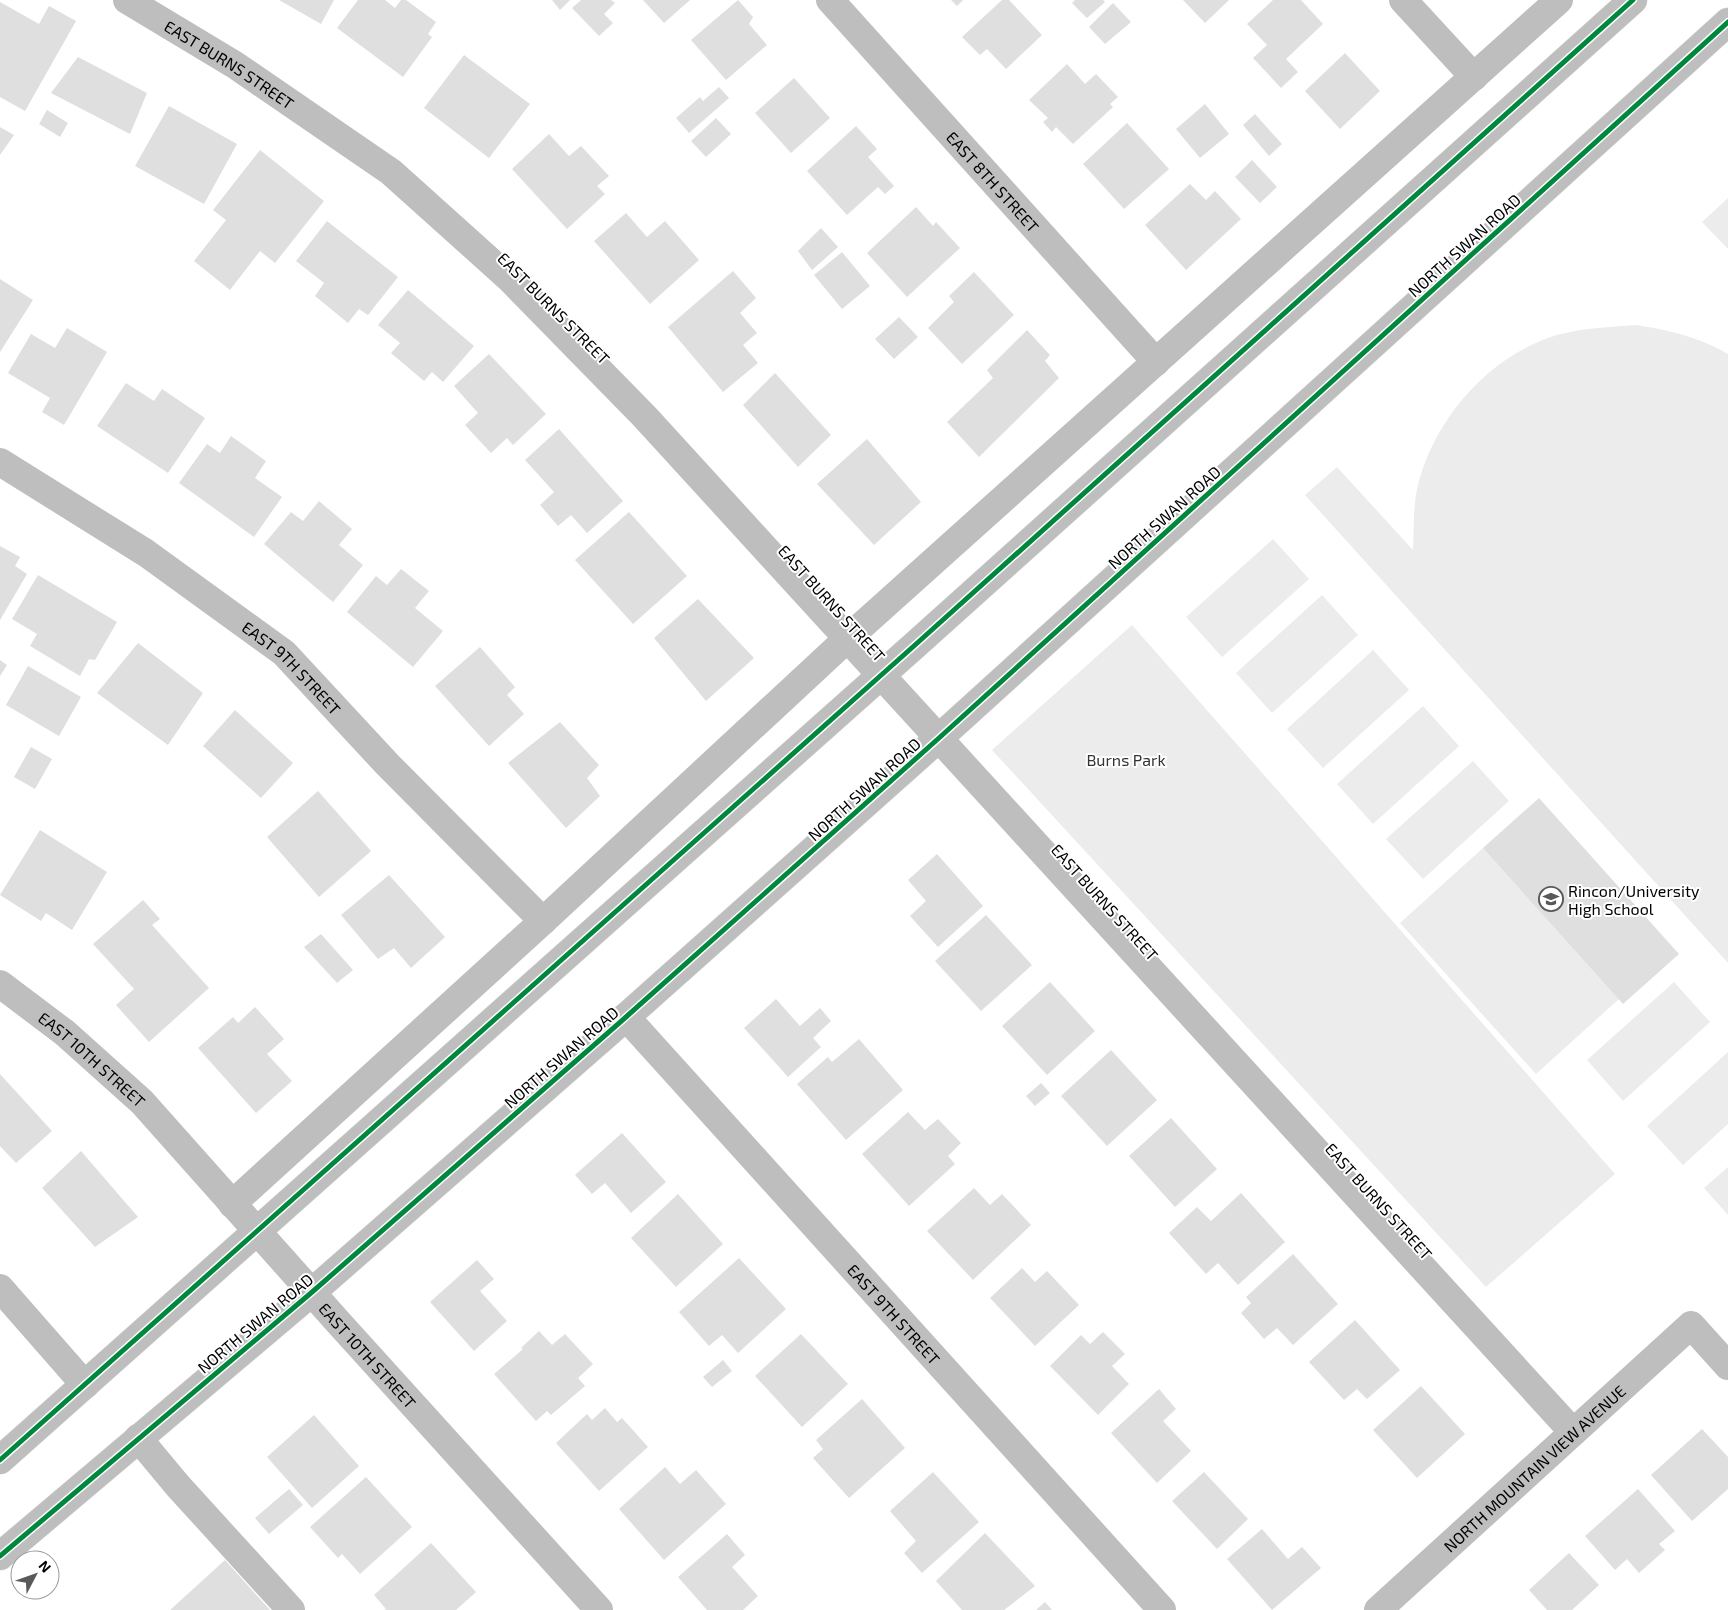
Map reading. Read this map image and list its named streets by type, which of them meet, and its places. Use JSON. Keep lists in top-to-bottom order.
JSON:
{
  "streets": {
    "street": [
      "EAST BURNS STREET",
      "EAST 8TH STREET",
      "NORTH SWAN ROAD",
      "EAST 9TH STREET",
      "EAST 10TH STREET",
      "NORTH MOUNTAIN VIEW AVENUE"
    ]
  },
  "crossings": [
    ["EAST BURNS STREET", "NORTH SWAN ROAD"],
    ["EAST BURNS STREET", "NORTH MOUNTAIN VIEW AVENUE"],
    ["NORTH SWAN ROAD", "EAST 9TH STREET"],
    ["NORTH SWAN ROAD", "EAST 10TH STREET"]
  ],
  "parks": ["Burns Park"],
  "places": {
    "school or university": ["Rincon/University High School"]
  },
  "north": "top right"
}
